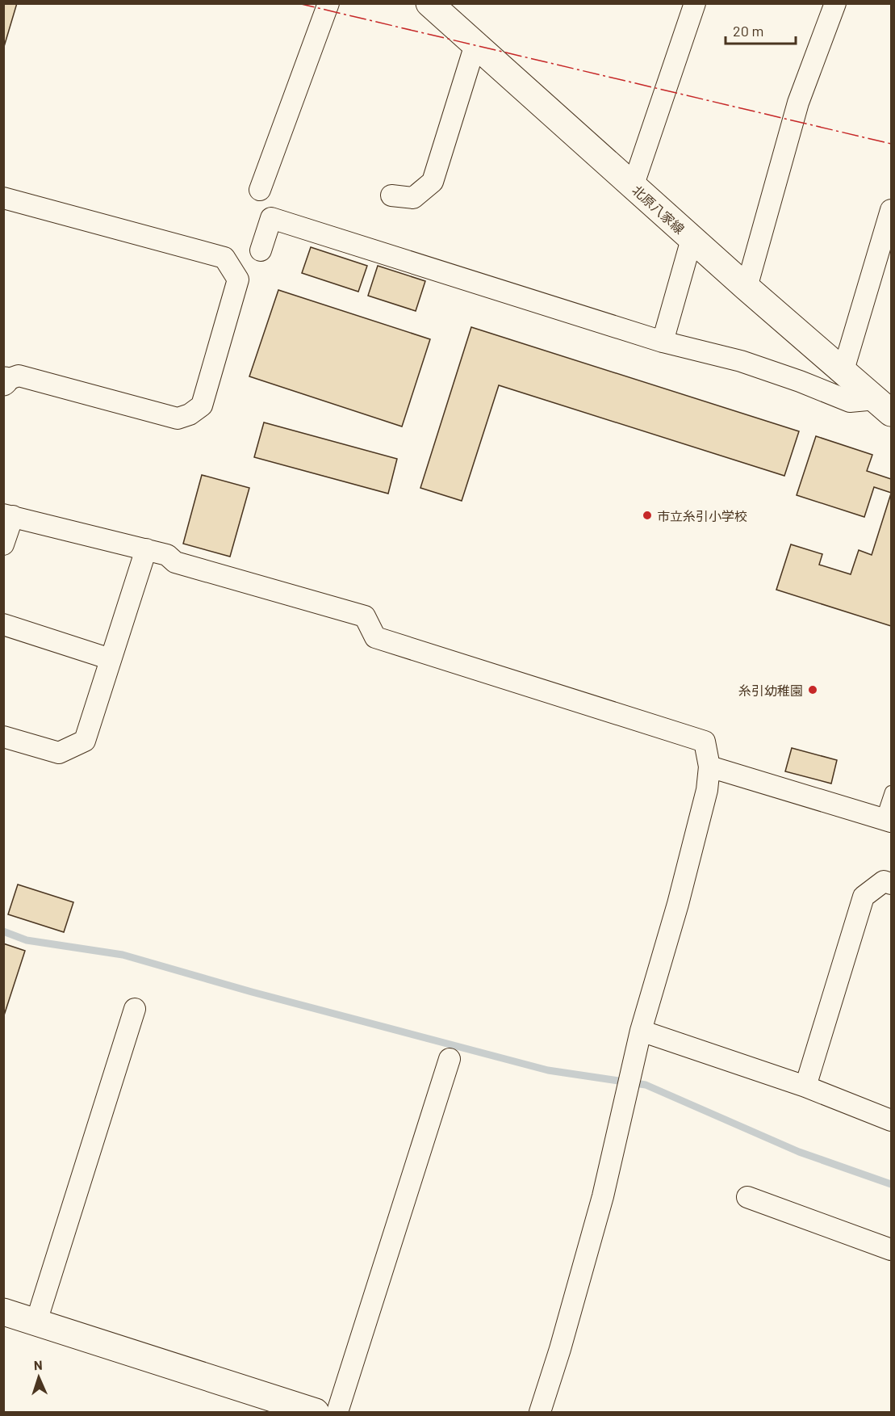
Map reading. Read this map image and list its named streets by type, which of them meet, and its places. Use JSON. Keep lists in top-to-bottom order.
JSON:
{
  "streets": {
    "main road": ["北原八家線"]
  },
  "places": ["市立糸引小学校", "糸引幼稚園"],
  "scale_bar": "20 m",
  "north": "top"
}
